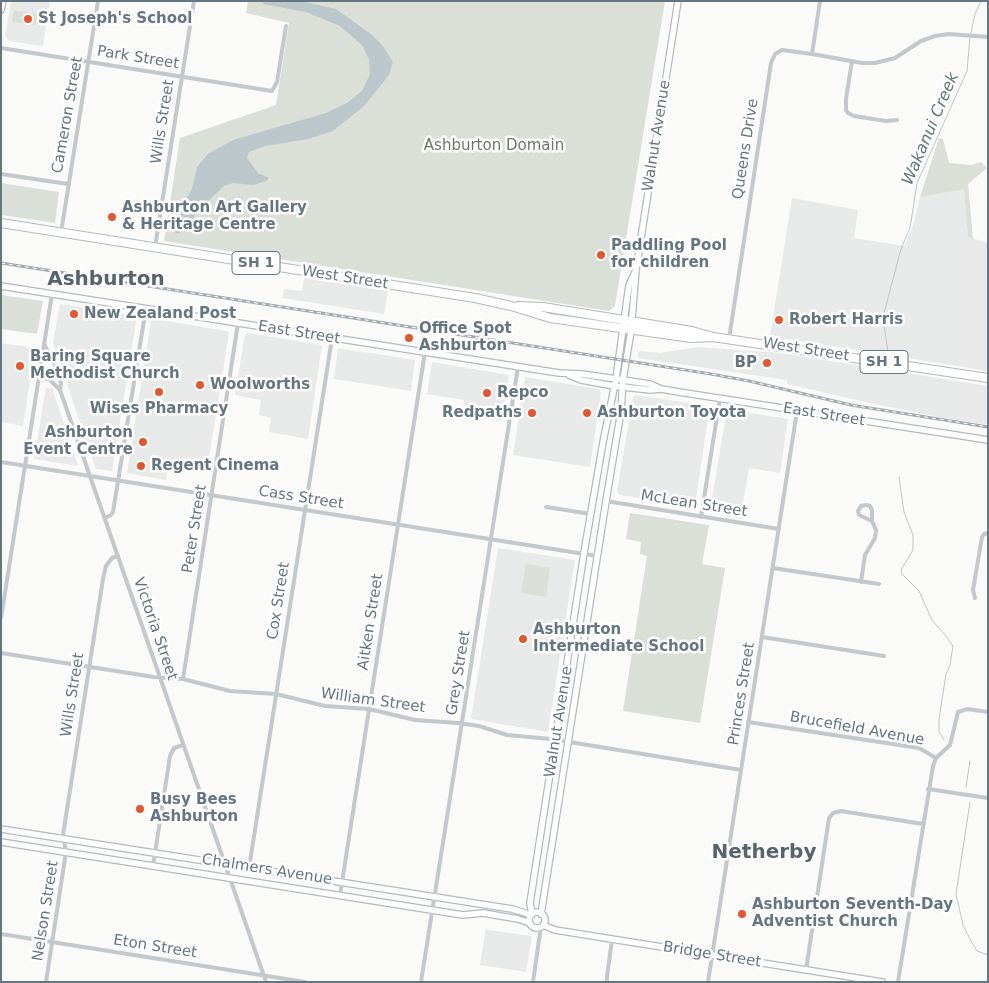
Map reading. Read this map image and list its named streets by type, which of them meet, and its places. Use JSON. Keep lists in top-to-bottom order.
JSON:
{
  "streets": {
    "highway": ["SH 1", "West Street"],
    "street": [
      "Park Street",
      "Cameron Street",
      "Wills Street",
      "Walnut Avenue",
      "Queens Drive",
      "East Street",
      "Cass Street",
      "McLean Street",
      "Peter Street",
      "Cox Street",
      "Aitken Street",
      "Victoria Street",
      "Grey Street",
      "Princes Street",
      "William Street",
      "Brucefield Avenue",
      "Chalmers Avenue",
      "Nelson Street",
      "Eton Street",
      "Bridge Street"
    ]
  },
  "crossings": [
    ["Park Street", "Cameron Street"],
    ["Park Street", "Wills Street"],
    ["Cameron Street", "West Street"],
    ["Wills Street", "West Street"],
    ["Wills Street", "Victoria Street"],
    ["Wills Street", "William Street"],
    ["Wills Street", "Chalmers Avenue"],
    ["Wills Street", "Nelson Street"],
    ["Walnut Avenue", "West Street"],
    ["Walnut Avenue", "East Street"],
    ["Walnut Avenue", "Cass Street"],
    ["Walnut Avenue", "McLean Street"],
    ["Walnut Avenue", "William Street"],
    ["Walnut Avenue", "Chalmers Avenue"],
    ["Walnut Avenue", "Bridge Street"],
    ["Queens Drive", "West Street"],
    ["East Street", "Peter Street"],
    ["East Street", "Cox Street"],
    ["East Street", "Aitken Street"],
    ["East Street", "Grey Street"],
    ["East Street", "Princes Street"],
    ["Cass Street", "Peter Street"],
    ["Cass Street", "Cox Street"],
    ["Cass Street", "Aitken Street"],
    ["Cass Street", "Victoria Street"],
    ["Cass Street", "Grey Street"],
    ["McLean Street", "Princes Street"],
    ["Peter Street", "William Street"],
    ["Cox Street", "William Street"],
    ["Cox Street", "Chalmers Avenue"],
    ["Aitken Street", "William Street"],
    ["Aitken Street", "Chalmers Avenue"],
    ["Victoria Street", "William Street"],
    ["Victoria Street", "Chalmers Avenue"],
    ["Victoria Street", "Eton Street"],
    ["Grey Street", "William Street"],
    ["Grey Street", "Chalmers Avenue"],
    ["Princes Street", "William Street"],
    ["Princes Street", "Brucefield Avenue"],
    ["Princes Street", "Bridge Street"],
    ["Chalmers Avenue", "Nelson Street"],
    ["Chalmers Avenue", "Bridge Street"],
    ["Nelson Street", "Eton Street"]
  ],
  "districts": ["Ashburton", "Netherby"],
  "water": ["Wakanui Creek"],
  "parks": ["Ashburton Domain"],
  "places": [
    "St Joseph's School",
    "Ashburton Art Gallery & Heritage Centre",
    "Paddling Pool for children",
    "New Zealand Post",
    "Robert Harris",
    "Office Spot Ashburton",
    "BP",
    "Baring Square Methodist Church",
    "Woolworths",
    "Wises Pharmacy",
    "Repco",
    "Redpaths",
    "Ashburton Toyota",
    "Ashburton Event Centre",
    "Regent Cinema",
    "Ashburton Intermediate School",
    "Busy Bees Ashburton",
    "Ashburton Seventh-Day Adventist Church"
  ]
}
